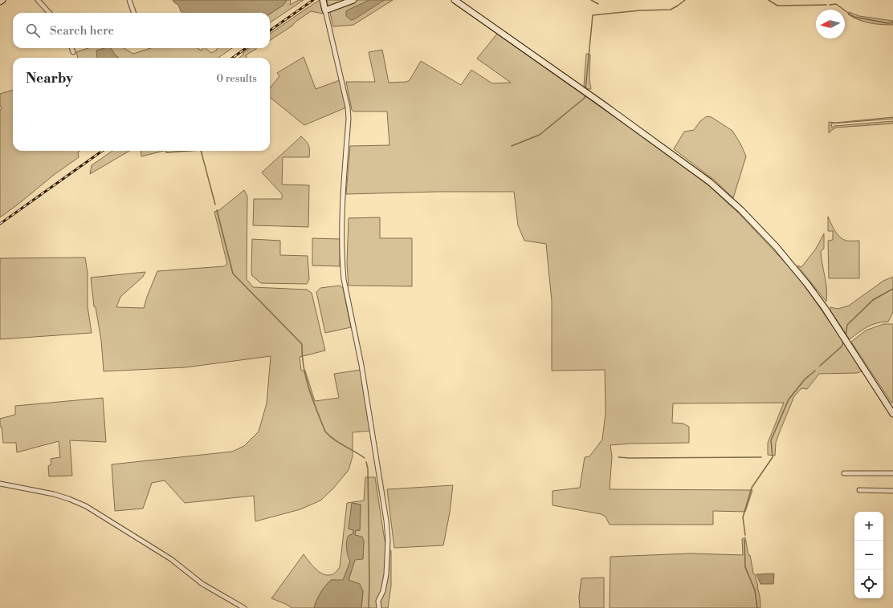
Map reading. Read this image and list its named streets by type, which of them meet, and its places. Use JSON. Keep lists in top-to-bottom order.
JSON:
{
  "north": "left",
  "page": {
    "search": "Search here",
    "heading": ["Nearby", "0 results"],
    "map_buttons": ["+", "−"]
  }
}
